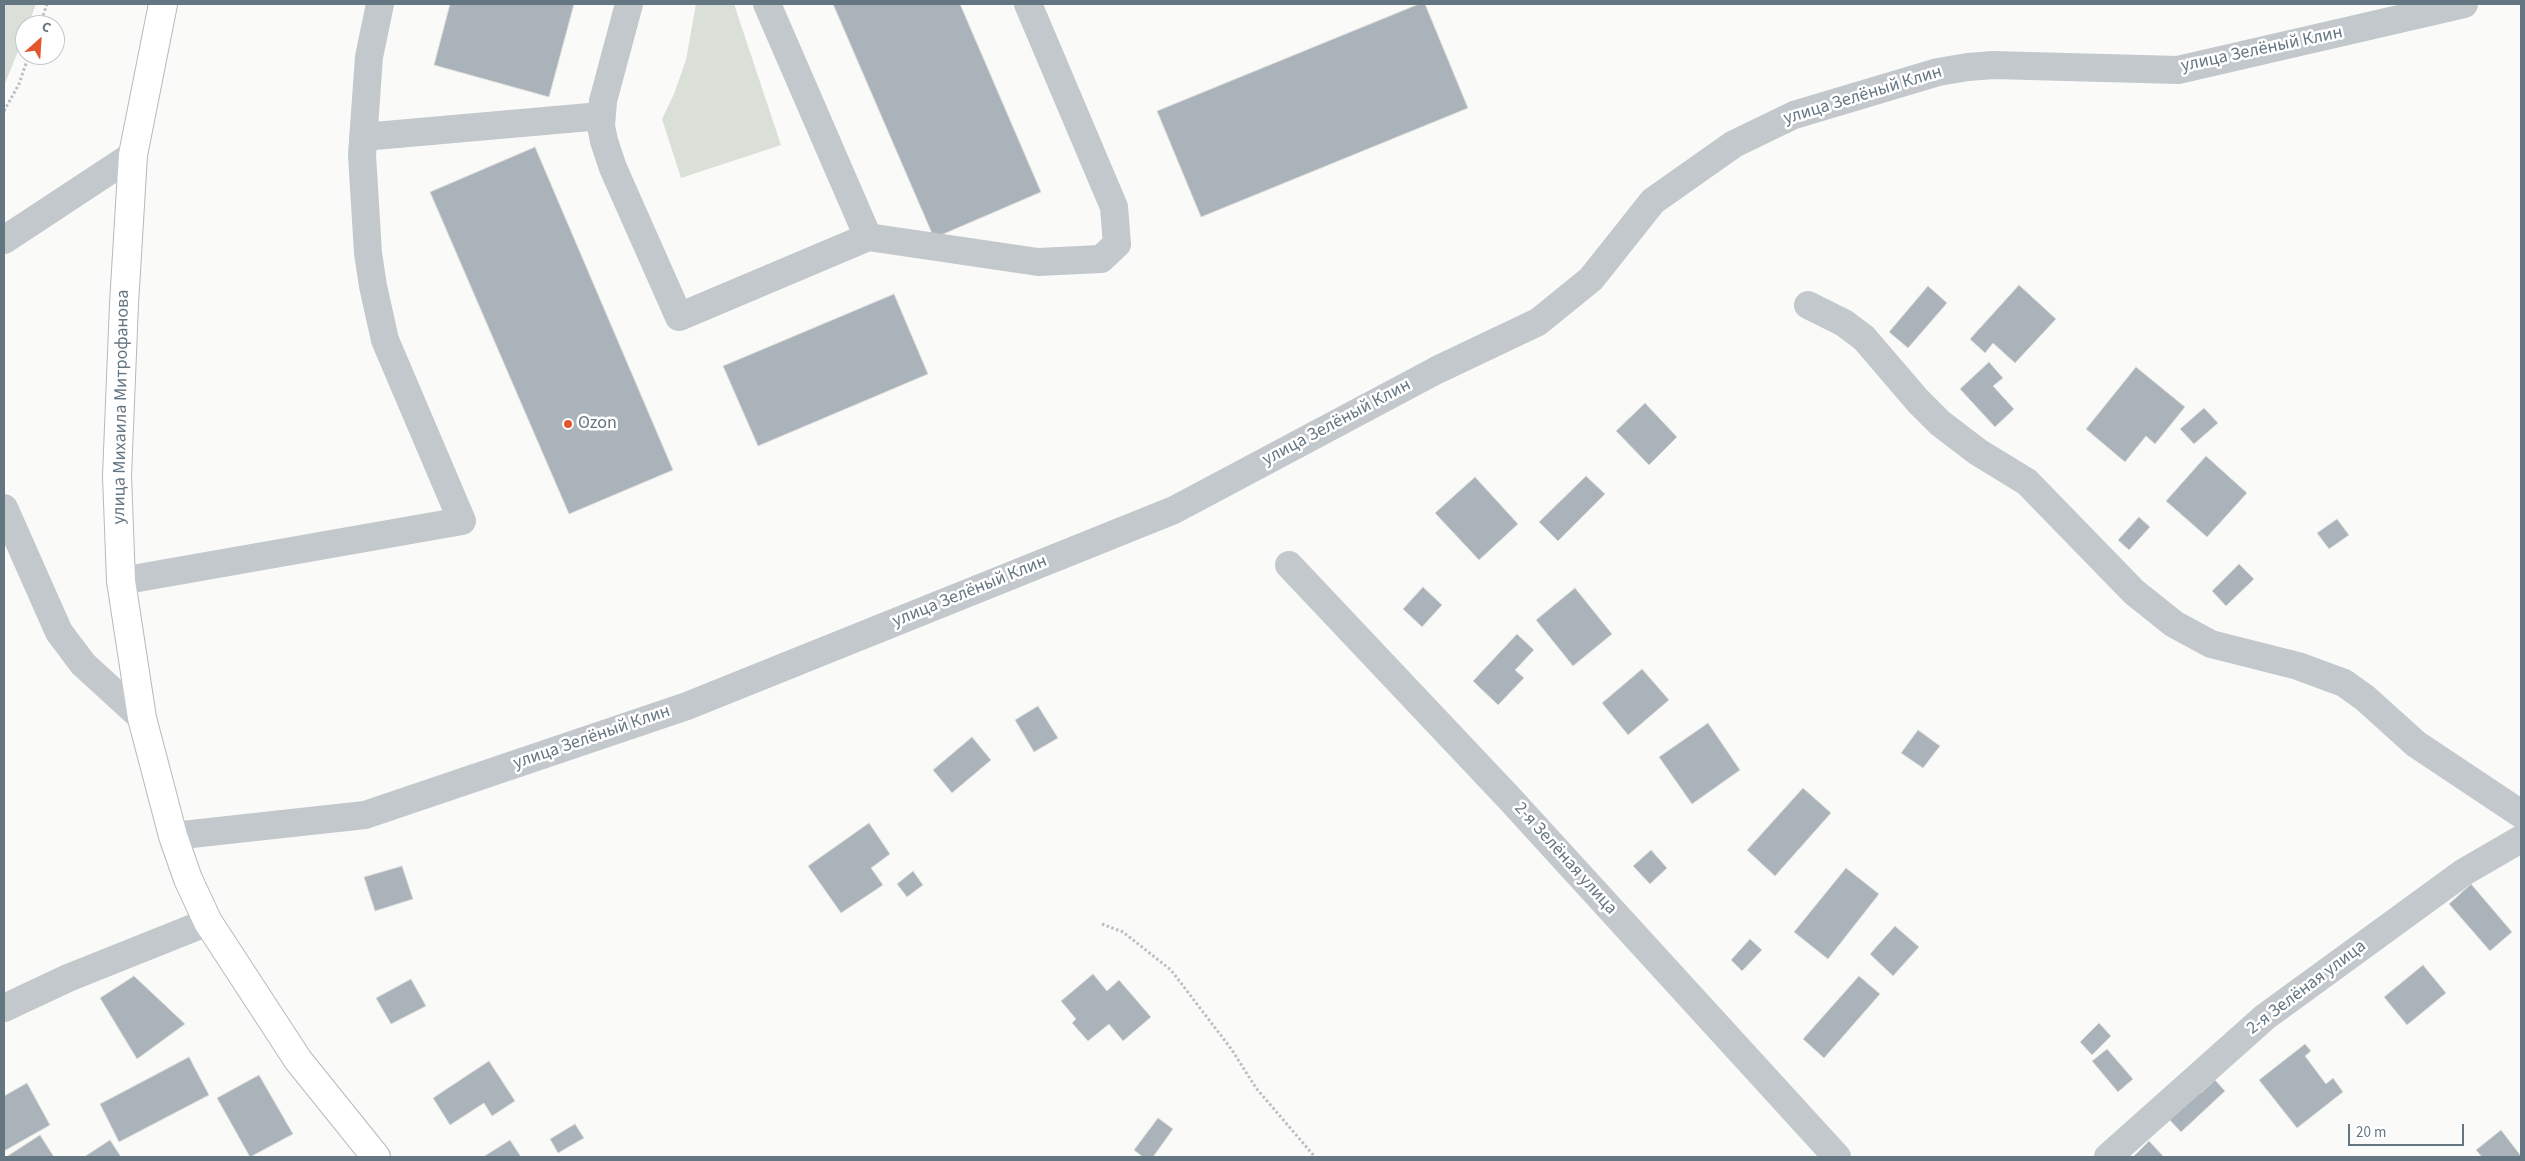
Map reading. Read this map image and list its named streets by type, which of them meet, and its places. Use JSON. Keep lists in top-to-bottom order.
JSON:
{
  "streets": {
    "main road": ["улица Михаила Митрофанова"],
    "street": ["улица Зелёный Клин", "2-я Зелёная улица"]
  },
  "crossings": [
    ["улица Зелёный Клин", "улица Михаила Митрофанова"]
  ],
  "places": ["Ozon"],
  "scale_bar": "20 m",
  "north": "top right"
}
